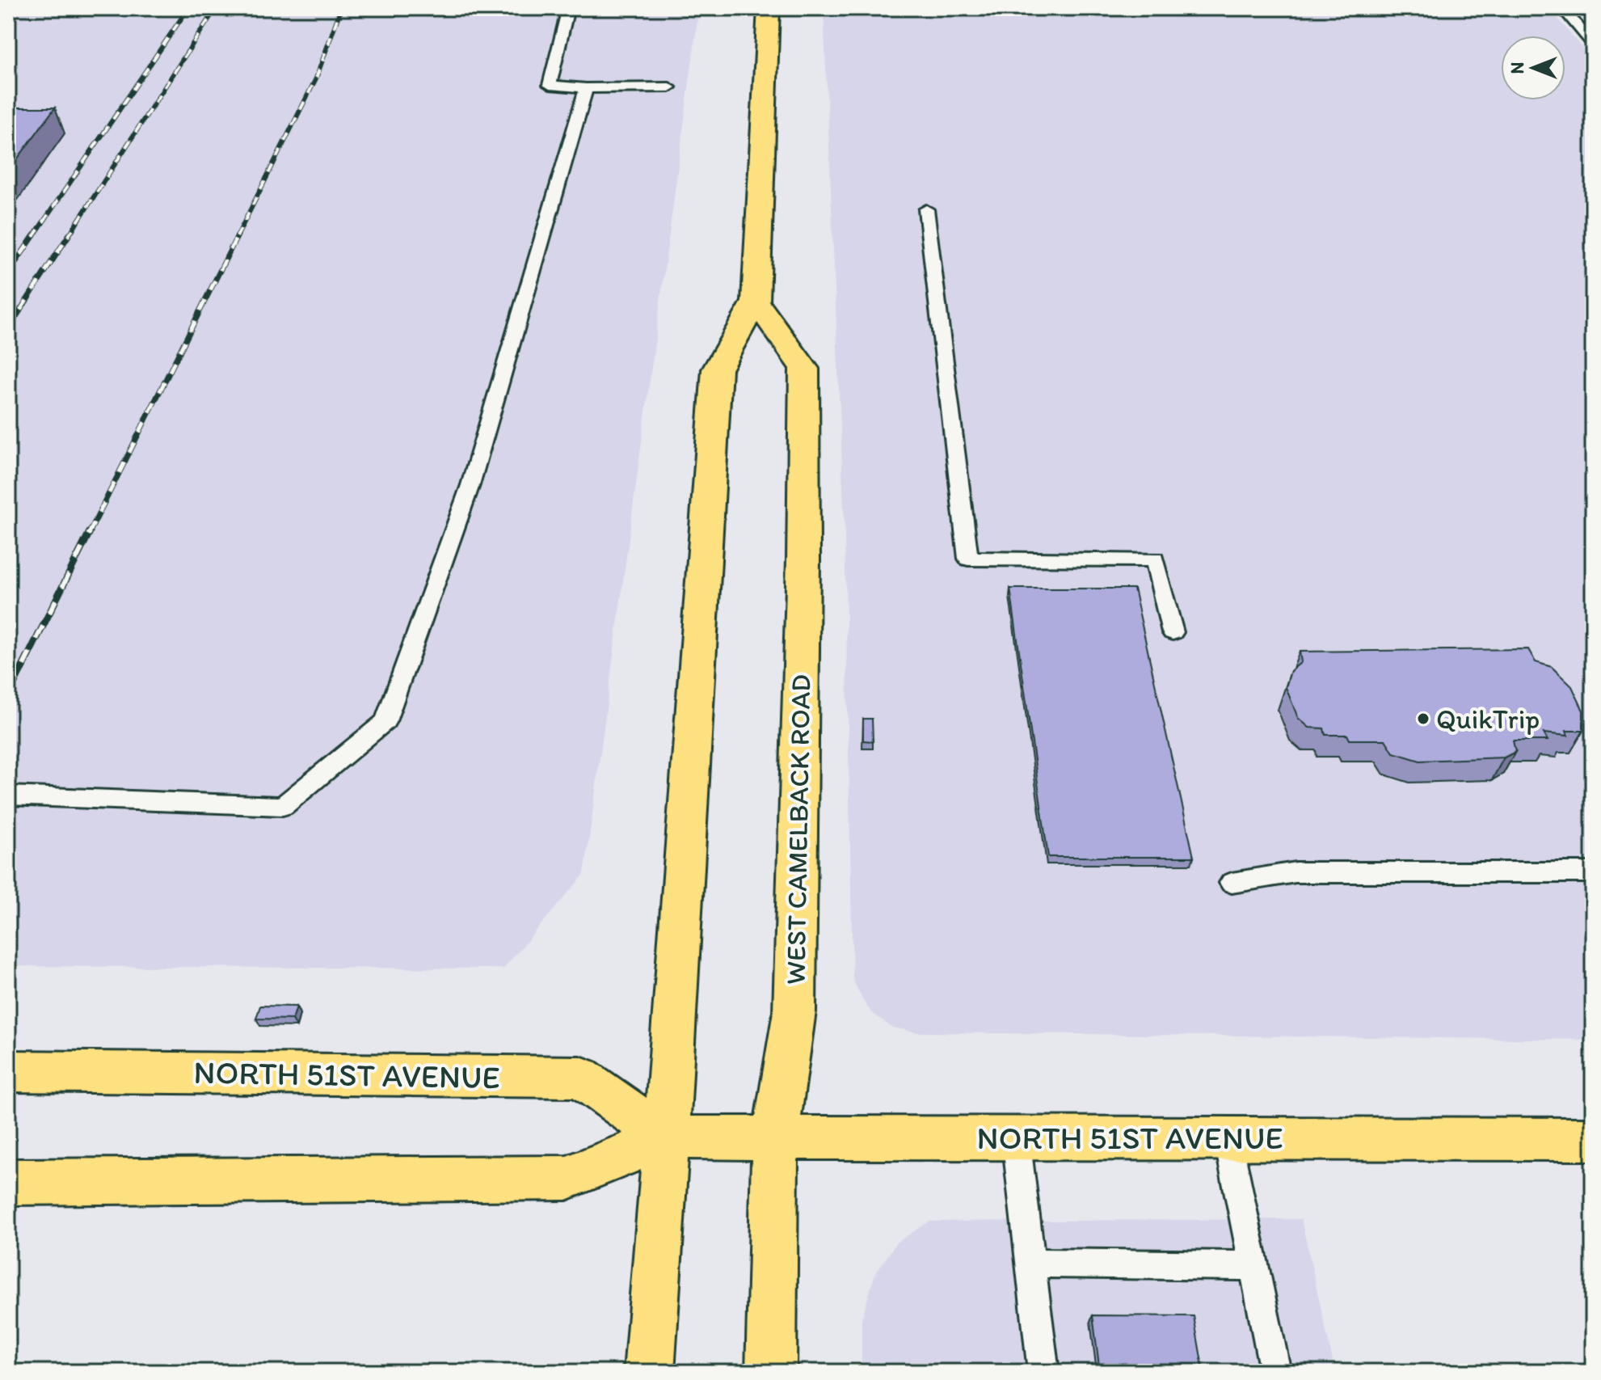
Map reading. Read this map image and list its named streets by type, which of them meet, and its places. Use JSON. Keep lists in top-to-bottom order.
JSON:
{
  "streets": {
    "main road": ["WEST CAMELBACK ROAD", "NORTH 51ST AVENUE"]
  },
  "crossings": [
    ["WEST CAMELBACK ROAD", "NORTH 51ST AVENUE"]
  ],
  "places": ["QuikTrip"],
  "north": "left"
}
